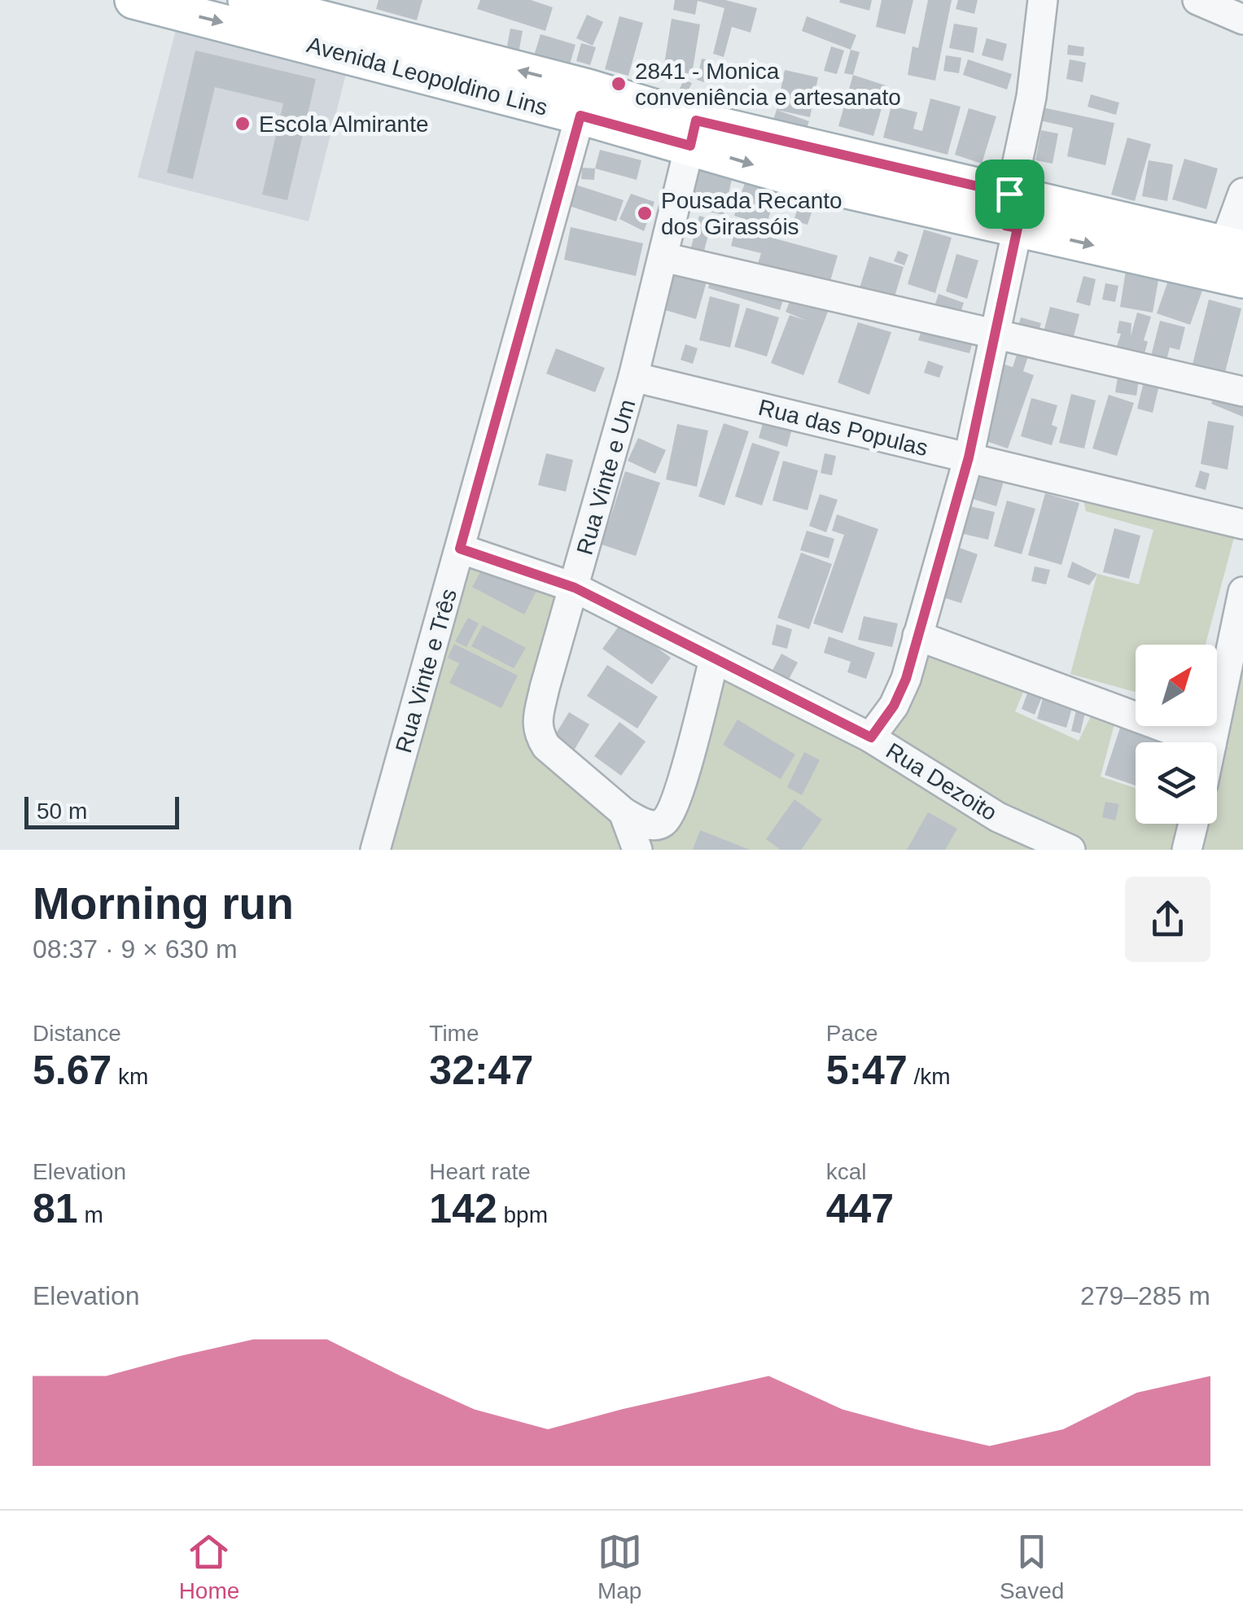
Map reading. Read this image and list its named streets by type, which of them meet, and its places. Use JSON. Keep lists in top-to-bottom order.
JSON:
{
  "streets": {
    "main road": ["Avenida Leopoldino Lins"],
    "street": [
      "Rua das Populas",
      "Rua Vinte e Um",
      "Rua Vinte e Três",
      "Rua Dezoito"
    ]
  },
  "crossings": [
    ["Avenida Leopoldino Lins", "Rua Vinte e Um"],
    ["Avenida Leopoldino Lins", "Rua Vinte e Três"],
    ["Rua das Populas", "Rua Vinte e Um"],
    ["Rua Vinte e Um", "Rua Dezoito"],
    ["Rua Vinte e Três", "Rua Dezoito"]
  ],
  "places": ["2841 - Monica conveniência e artesanato", "Escola Almirante", "Pousada Recanto dos Girassóis"],
  "scale_bar": "50 m",
  "north": "top right",
  "page": {
    "scale": "50 m",
    "heading": ["Morning run", "08:37 · 9 × 630 m"],
    "stats": [
      ["Distance", "5.67 km"],
      ["Time", "32:47"],
      ["Pace", "5:47 /km"],
      ["Elevation", "81 m"],
      ["Heart rate", "142 bpm"],
      ["kcal", "447"]
    ],
    "chart": ["Elevation", "279–285 m"],
    "tabs": ["Home", "Map", "Saved"]
  }
}
